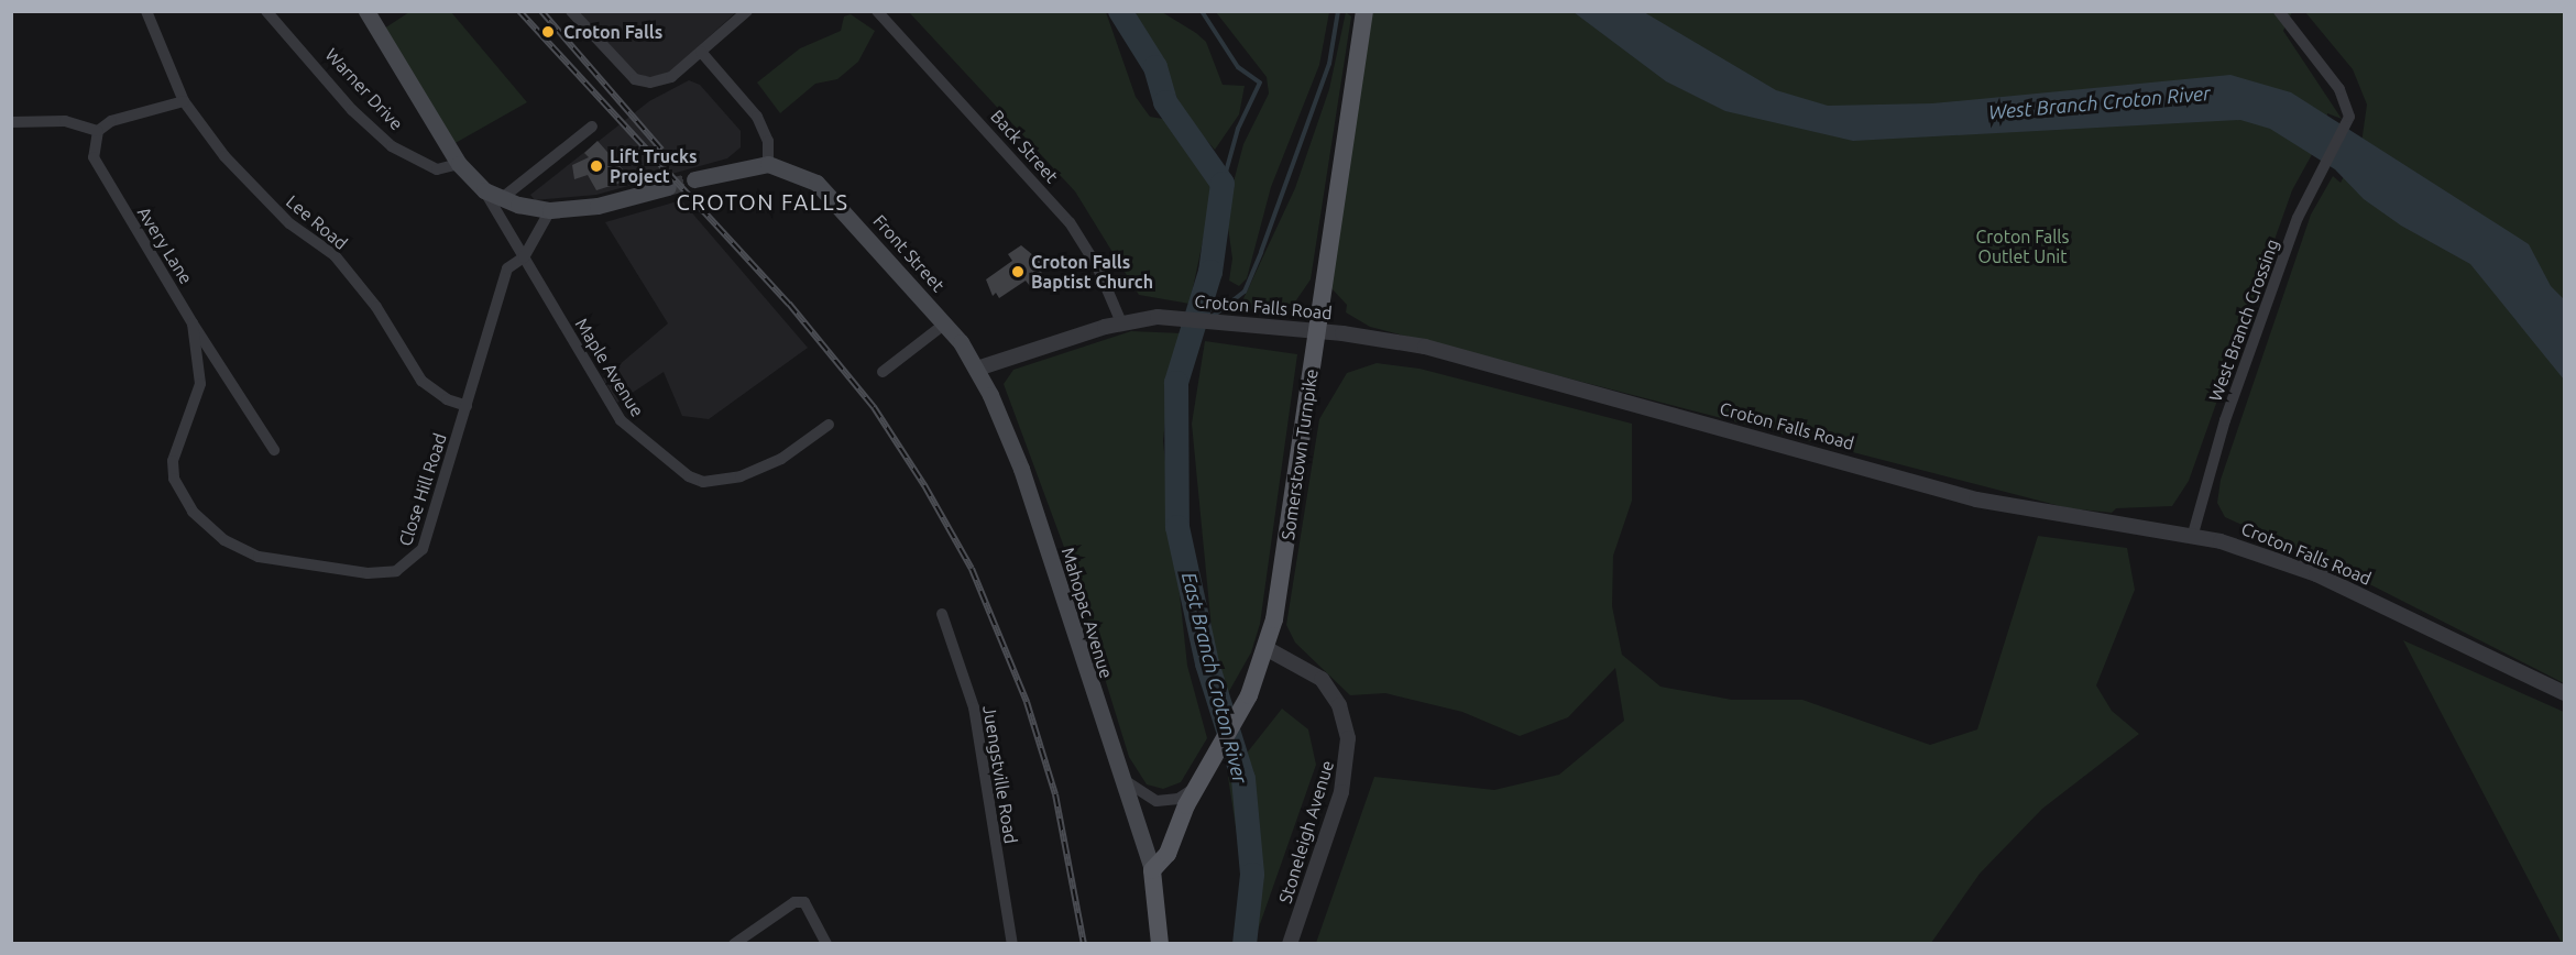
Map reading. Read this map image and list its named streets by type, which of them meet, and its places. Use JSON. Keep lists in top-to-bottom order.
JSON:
{
  "streets": {
    "main road": ["Front Street", "Somerstown Turnpike", "Mahopac Avenue"],
    "street": [
      "Warner Drive",
      "Back Street",
      "Lee Road",
      "Avery Lane",
      "Croton Falls Road",
      "West Branch Crossing",
      "Maple Avenue",
      "Close Hill Road",
      "Juengstville Road",
      "Stoneleigh Avenue"
    ]
  },
  "crossings": [
    ["Back Street", "Croton Falls Road"],
    ["Lee Road", "Close Hill Road"],
    ["Avery Lane", "Close Hill Road"],
    ["Front Street", "Croton Falls Road"],
    ["Front Street", "Mahopac Avenue"],
    ["Croton Falls Road", "West Branch Crossing"],
    ["Croton Falls Road", "Somerstown Turnpike"],
    ["Croton Falls Road", "Mahopac Avenue"],
    ["Maple Avenue", "Close Hill Road"],
    ["Somerstown Turnpike", "Mahopac Avenue"],
    ["Somerstown Turnpike", "Stoneleigh Avenue"]
  ],
  "districts": ["CROTON FALLS"],
  "water": ["West Branch Croton River", "East Branch Croton River"],
  "parks": ["Croton Falls Outlet Unit"],
  "places": ["Croton Falls", "Lift Trucks Project", "Croton Falls Baptist Church"]
}
